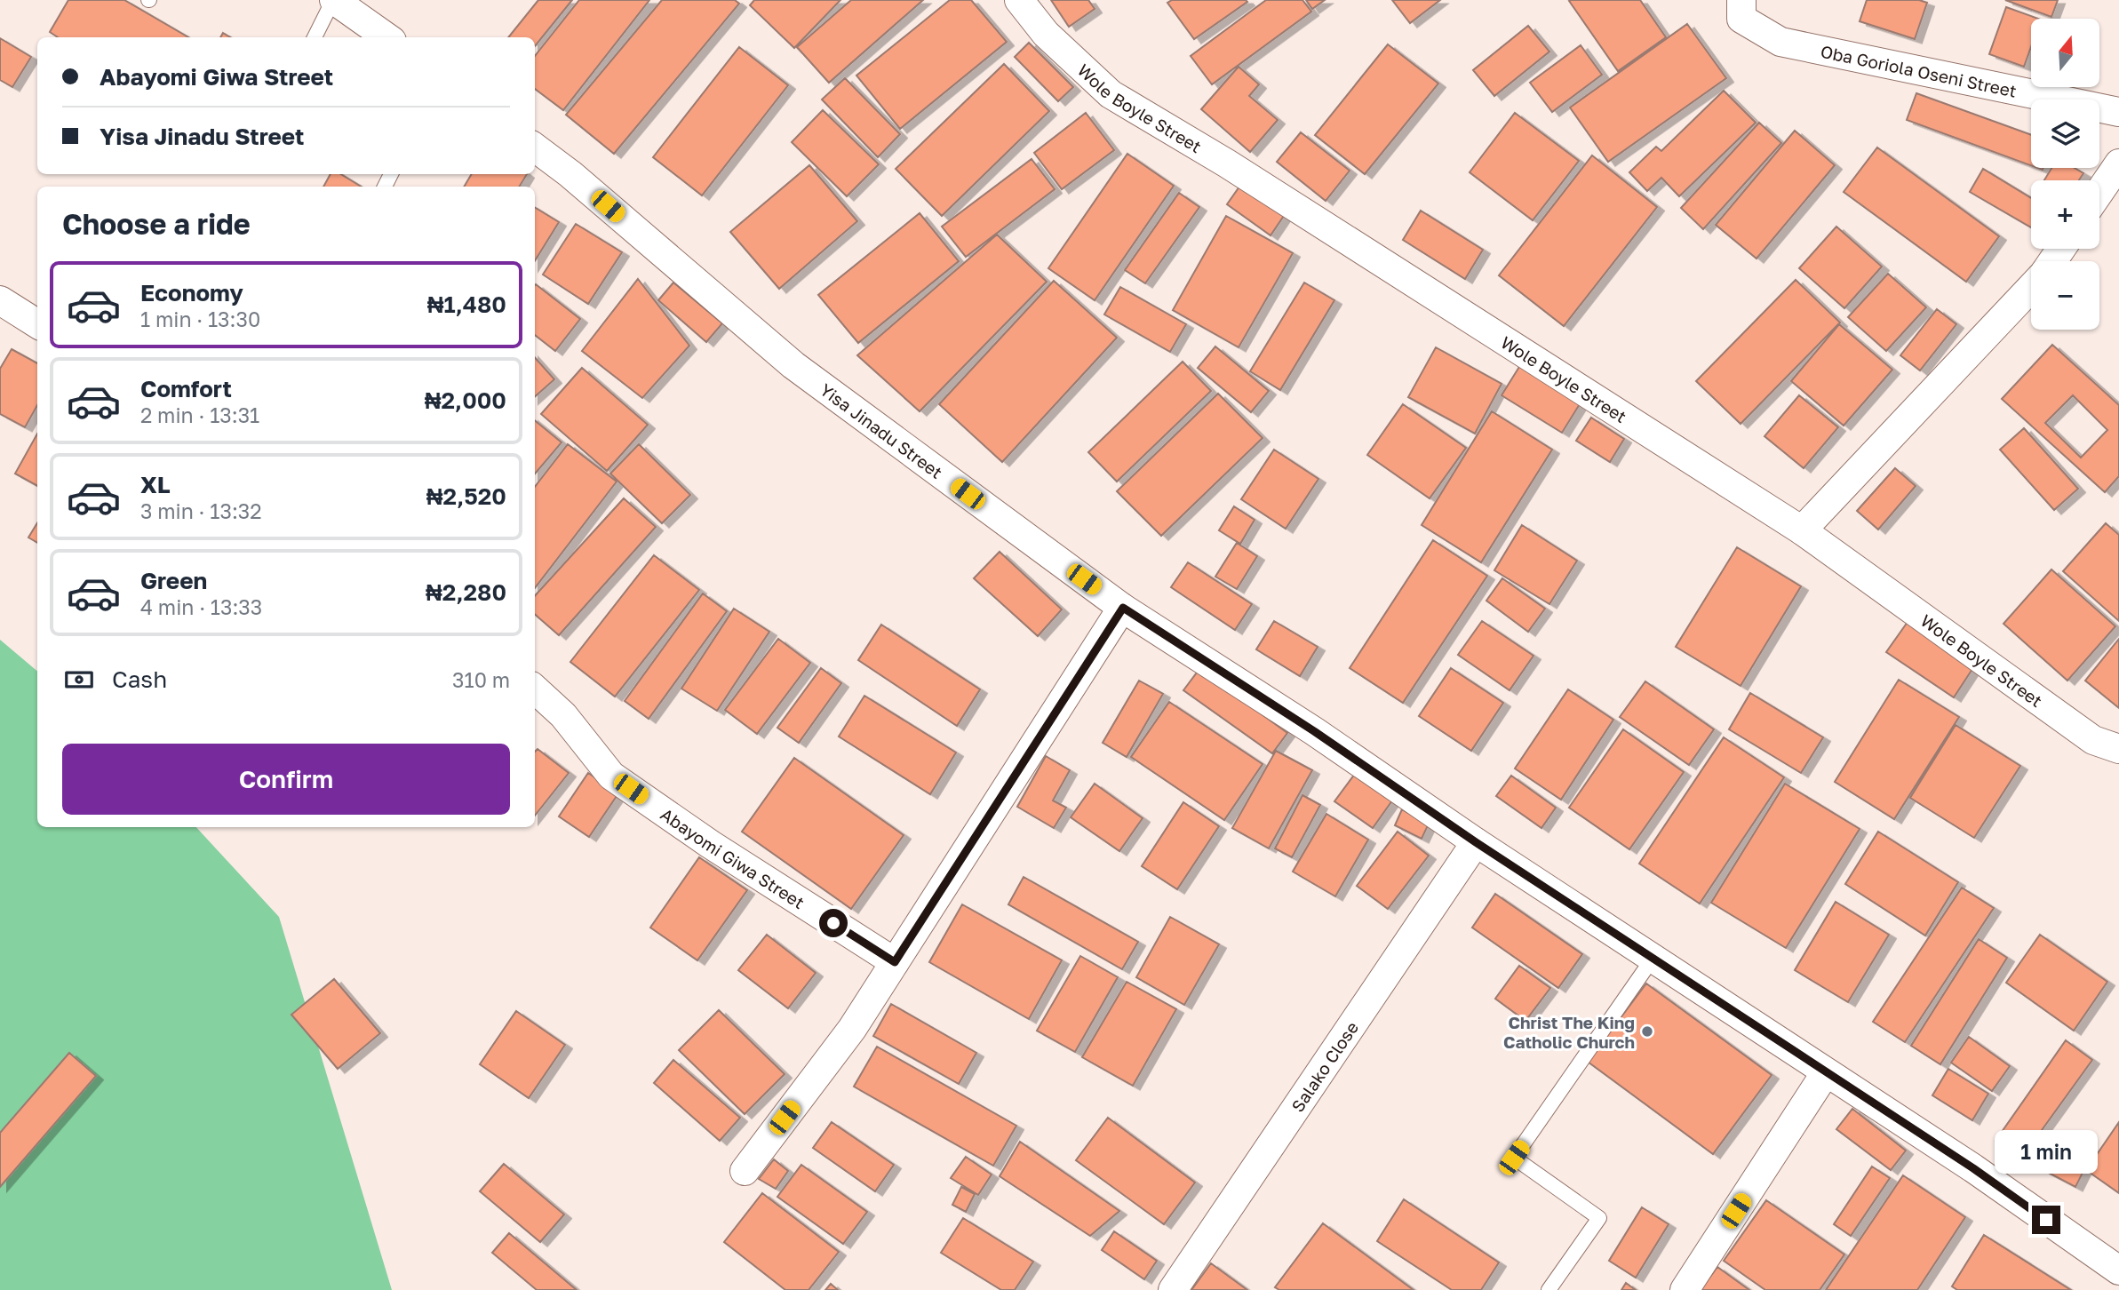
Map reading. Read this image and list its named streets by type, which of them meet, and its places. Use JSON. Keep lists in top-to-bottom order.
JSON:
{
  "streets": {
    "street": [
      "Oba Goriola Oseni Street",
      "Wole Boyle Street",
      "Yisa Jinadu Street",
      "Abayomi Giwa Street",
      "Salako Close"
    ]
  },
  "crossings": [
    ["Yisa Jinadu Street", "Salako Close"]
  ],
  "places": ["Christ The King Catholic Church"],
  "north": "top",
  "page": {
    "map_buttons": ["+", "−"],
    "banner": ["Abayomi Giwa Street", "Yisa Jinadu Street"],
    "heading": "Choose a ride",
    "list": [
      {
        "name": "Economy",
        "note": "1 min · 13:30",
        "value": "₦1,480"
      },
      {
        "name": "Comfort",
        "note": "2 min · 13:31",
        "value": "₦2,000"
      },
      {
        "name": "XL",
        "note": "3 min · 13:32",
        "value": "₦2,520"
      },
      {
        "name": "Green",
        "note": "4 min · 13:33",
        "value": "₦2,280"
      }
    ],
    "pay": ["Cash", "310 m"],
    "buttons": "Confirm",
    "bubble": "1 min"
  }
}
